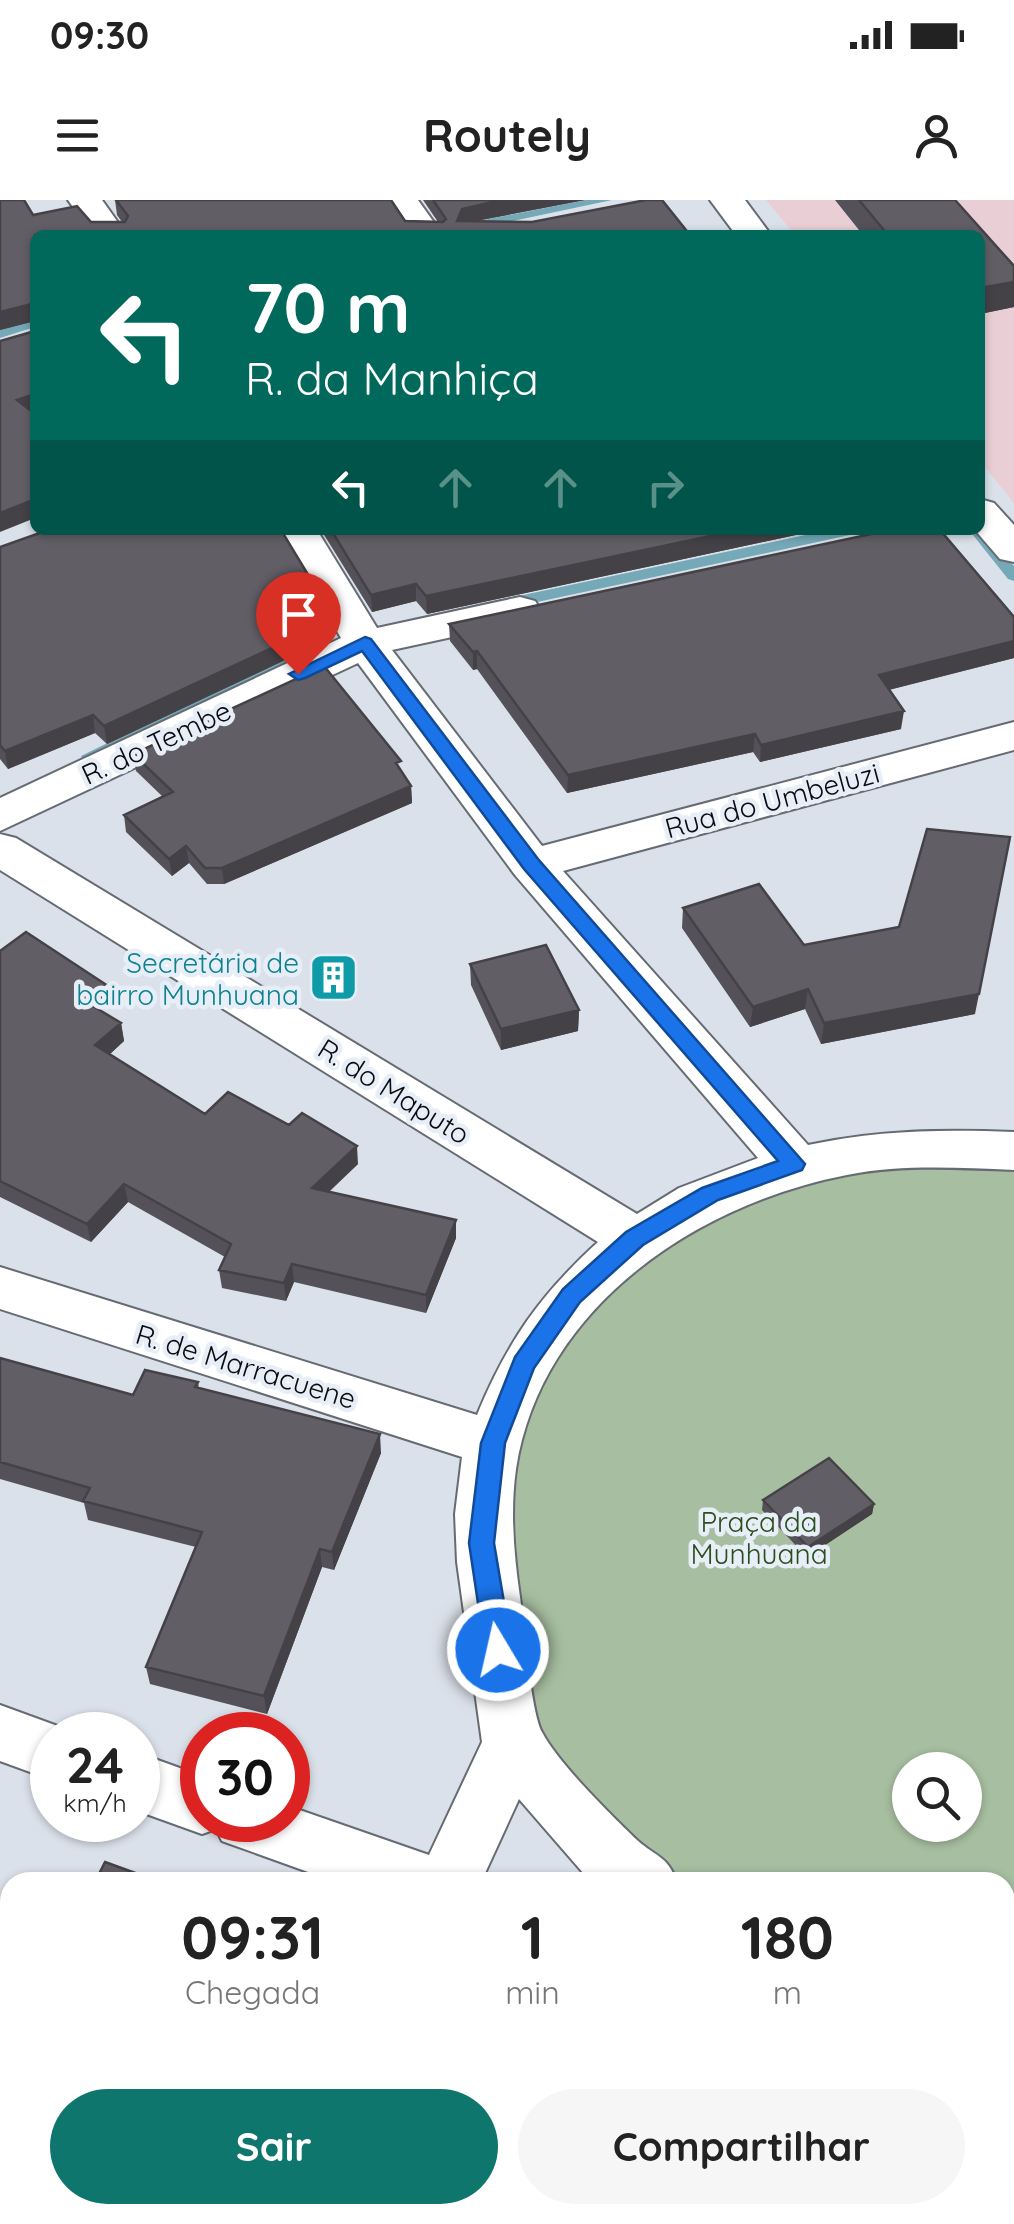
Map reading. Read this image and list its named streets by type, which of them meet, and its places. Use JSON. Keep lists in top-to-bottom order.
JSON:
{
  "streets": {
    "street": [
      "R. do Tembe",
      "Rua do Umbeluzi",
      "R. do Maputo",
      "R. de Marracuene"
    ]
  },
  "parks": ["Praça da Munhuana"],
  "places": {
    "building": ["Secretária de bairro Munhuana"]
  },
  "page": {
    "status": "09:30",
    "header": "Routely",
    "turn": ["70 m", "R. da Manhiça"],
    "speed": "24 km/h",
    "limit": "30",
    "eta": [
      "09:31",
      "Chegada",
      "1",
      "min",
      "180",
      "m"
    ],
    "buttons": ["Sair", "Compartilhar"]
  }
}
